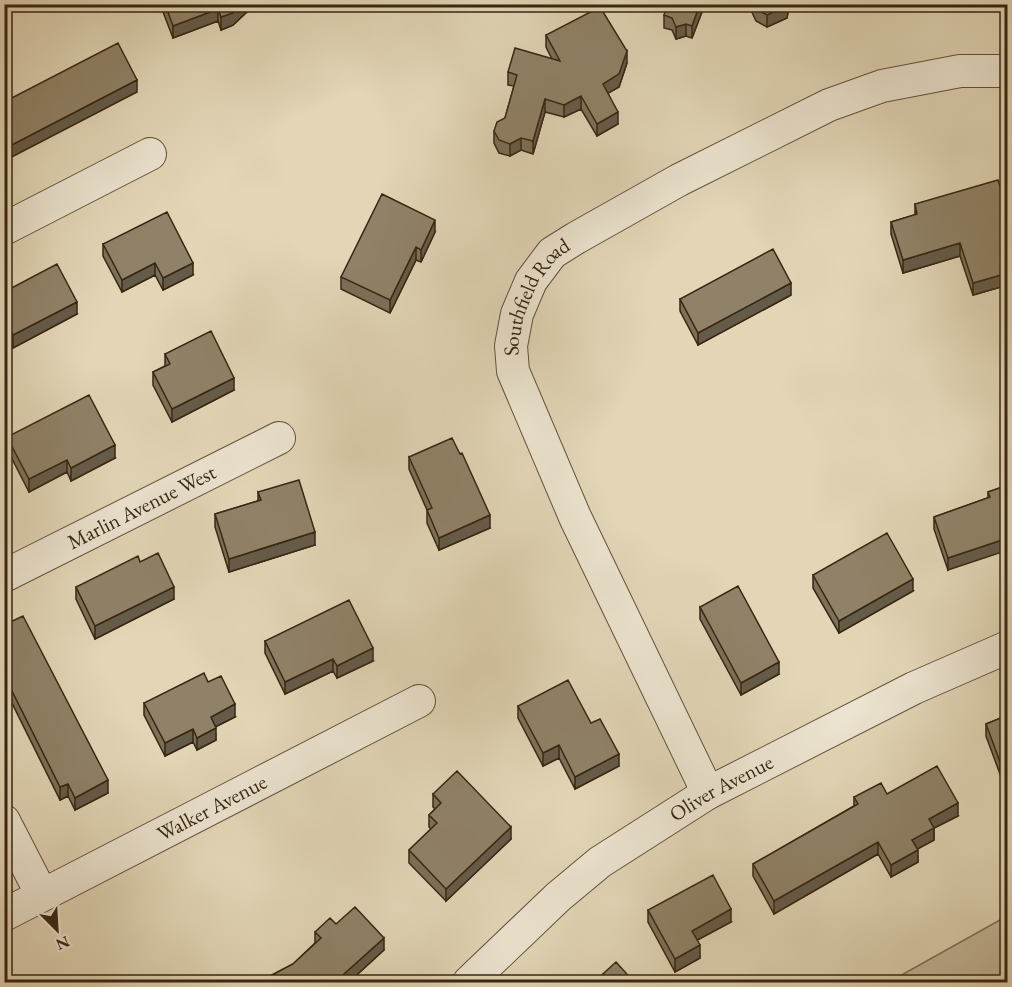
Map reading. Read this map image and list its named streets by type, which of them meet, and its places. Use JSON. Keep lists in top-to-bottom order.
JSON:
{
  "streets": {
    "street": [
      "Southfield Road",
      "Marlin Avenue West",
      "Oliver Avenue",
      "Walker Avenue"
    ]
  },
  "crossings": [
    ["Southfield Road", "Oliver Avenue"]
  ],
  "north": "bottom right"
}
